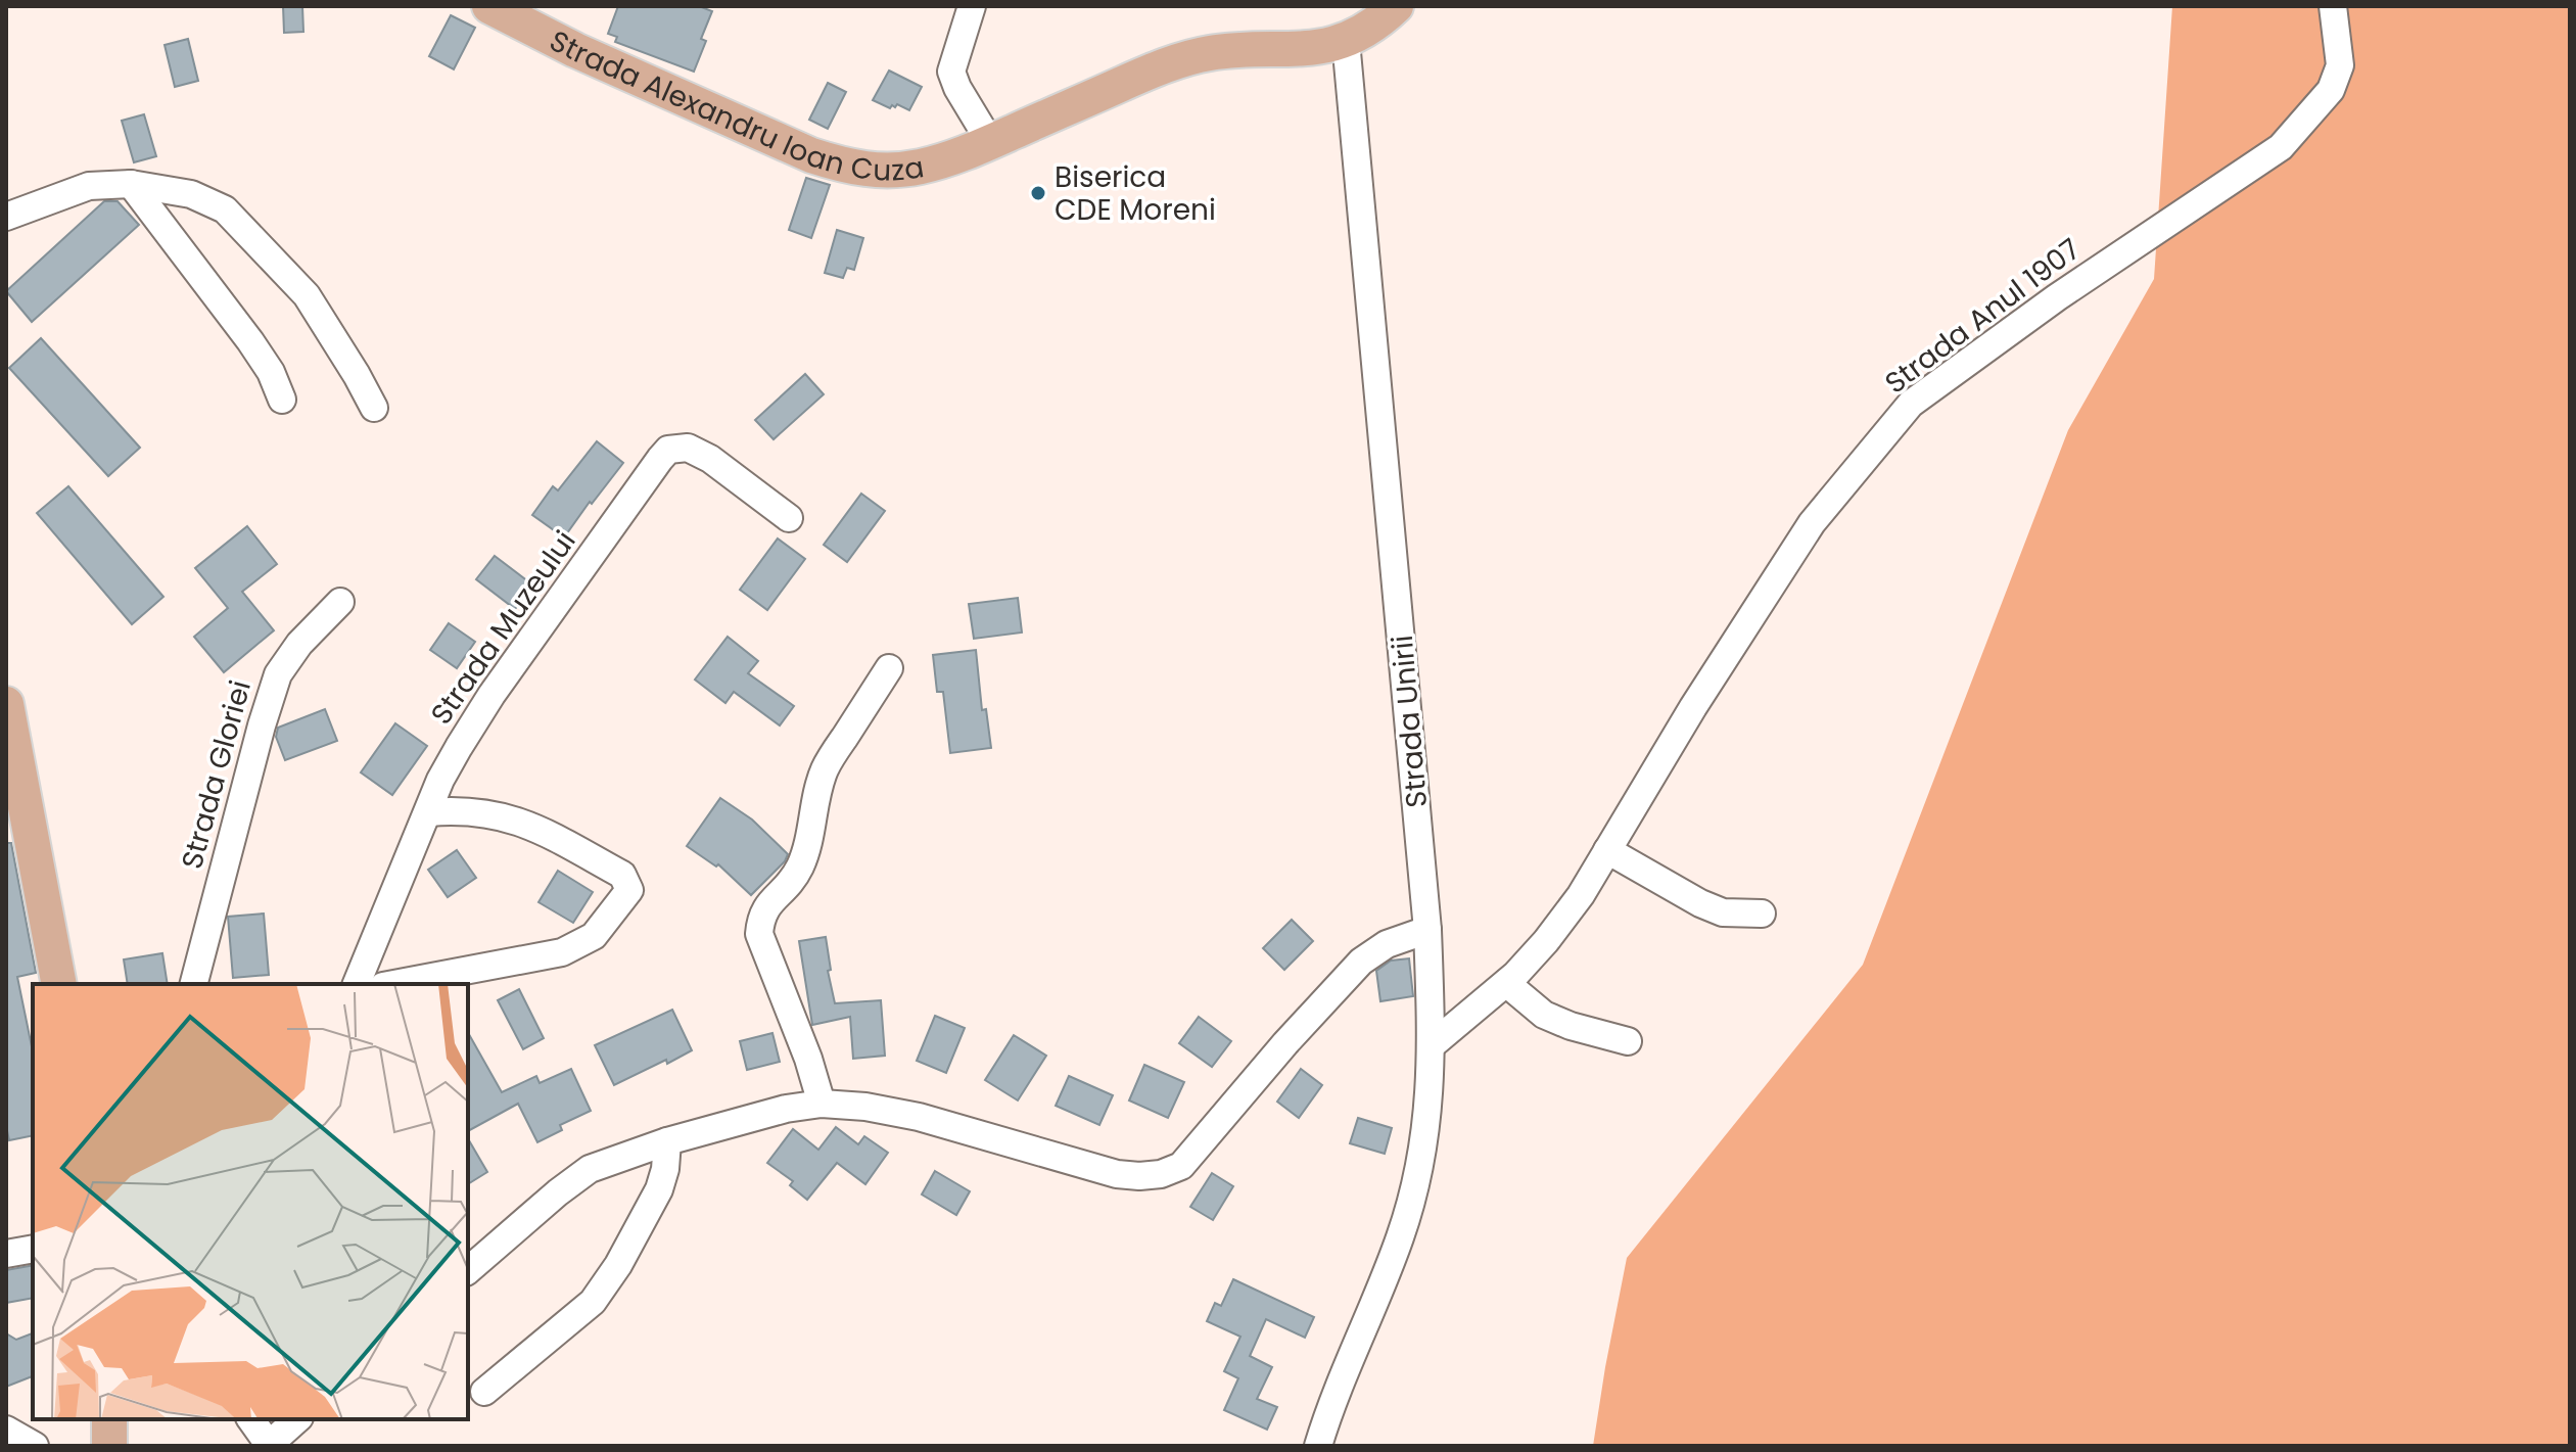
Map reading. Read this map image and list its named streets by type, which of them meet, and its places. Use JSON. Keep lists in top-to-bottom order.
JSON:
{
  "streets": {
    "main road": ["Strada Alexandru Ioan Cuza"],
    "street": [
      "Strada Anul 1907",
      "Strada Muzeului",
      "Strada Unirii",
      "Strada Gloriei"
    ]
  },
  "crossings": [
    ["Strada Alexandru Ioan Cuza", "Strada Unirii"],
    ["Strada Anul 1907", "Strada Unirii"]
  ],
  "places": ["Biserica CDE Moreni"]
}
